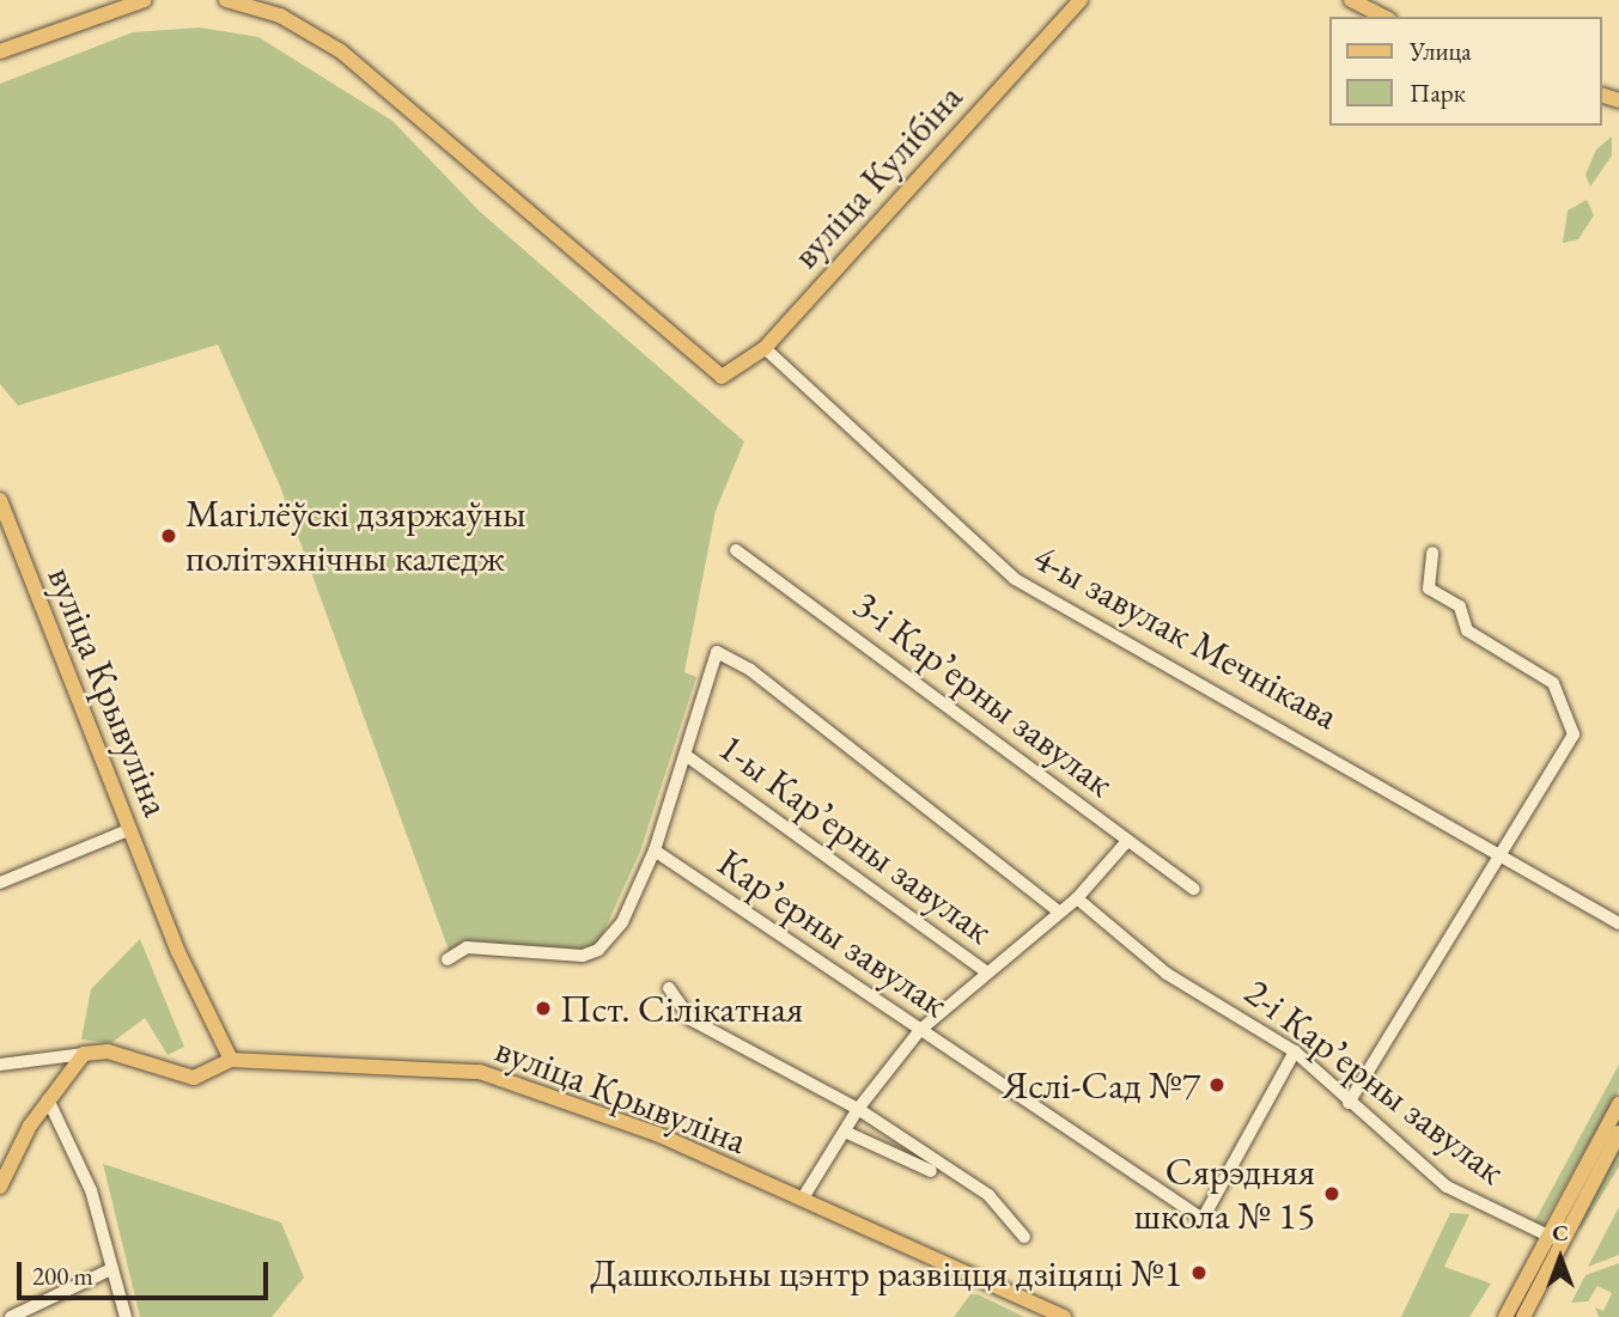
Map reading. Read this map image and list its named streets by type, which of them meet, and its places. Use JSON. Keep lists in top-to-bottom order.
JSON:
{
  "streets": {
    "main road": ["вуліца Кулібіна", "вуліца Крывуліна"],
    "street": [
      "4-ы завулак Мечнікава",
      "3-і Карʼерны завулак",
      "1-ы Карʼерны завулак",
      "Карʼерны завулак",
      "2-і Карʼерны завулак"
    ]
  },
  "crossings": [
    ["вуліца Кулібіна", "4-ы завулак Мечнікава"],
    ["Карʼерны завулак", "2-і Карʼерны завулак"]
  ],
  "places": [
    "Магілёўскі дзяржаўны політэхнічны каледж",
    "Пст. Сілікатная",
    "Яслі-Сад №7",
    "Сярэдняя школа № 15",
    "Дашкольны цэнтр развіцця дзіцяці №1"
  ],
  "legend": ["Улица", "Парк"],
  "scale_bar": "200 m",
  "north": "top"
}
